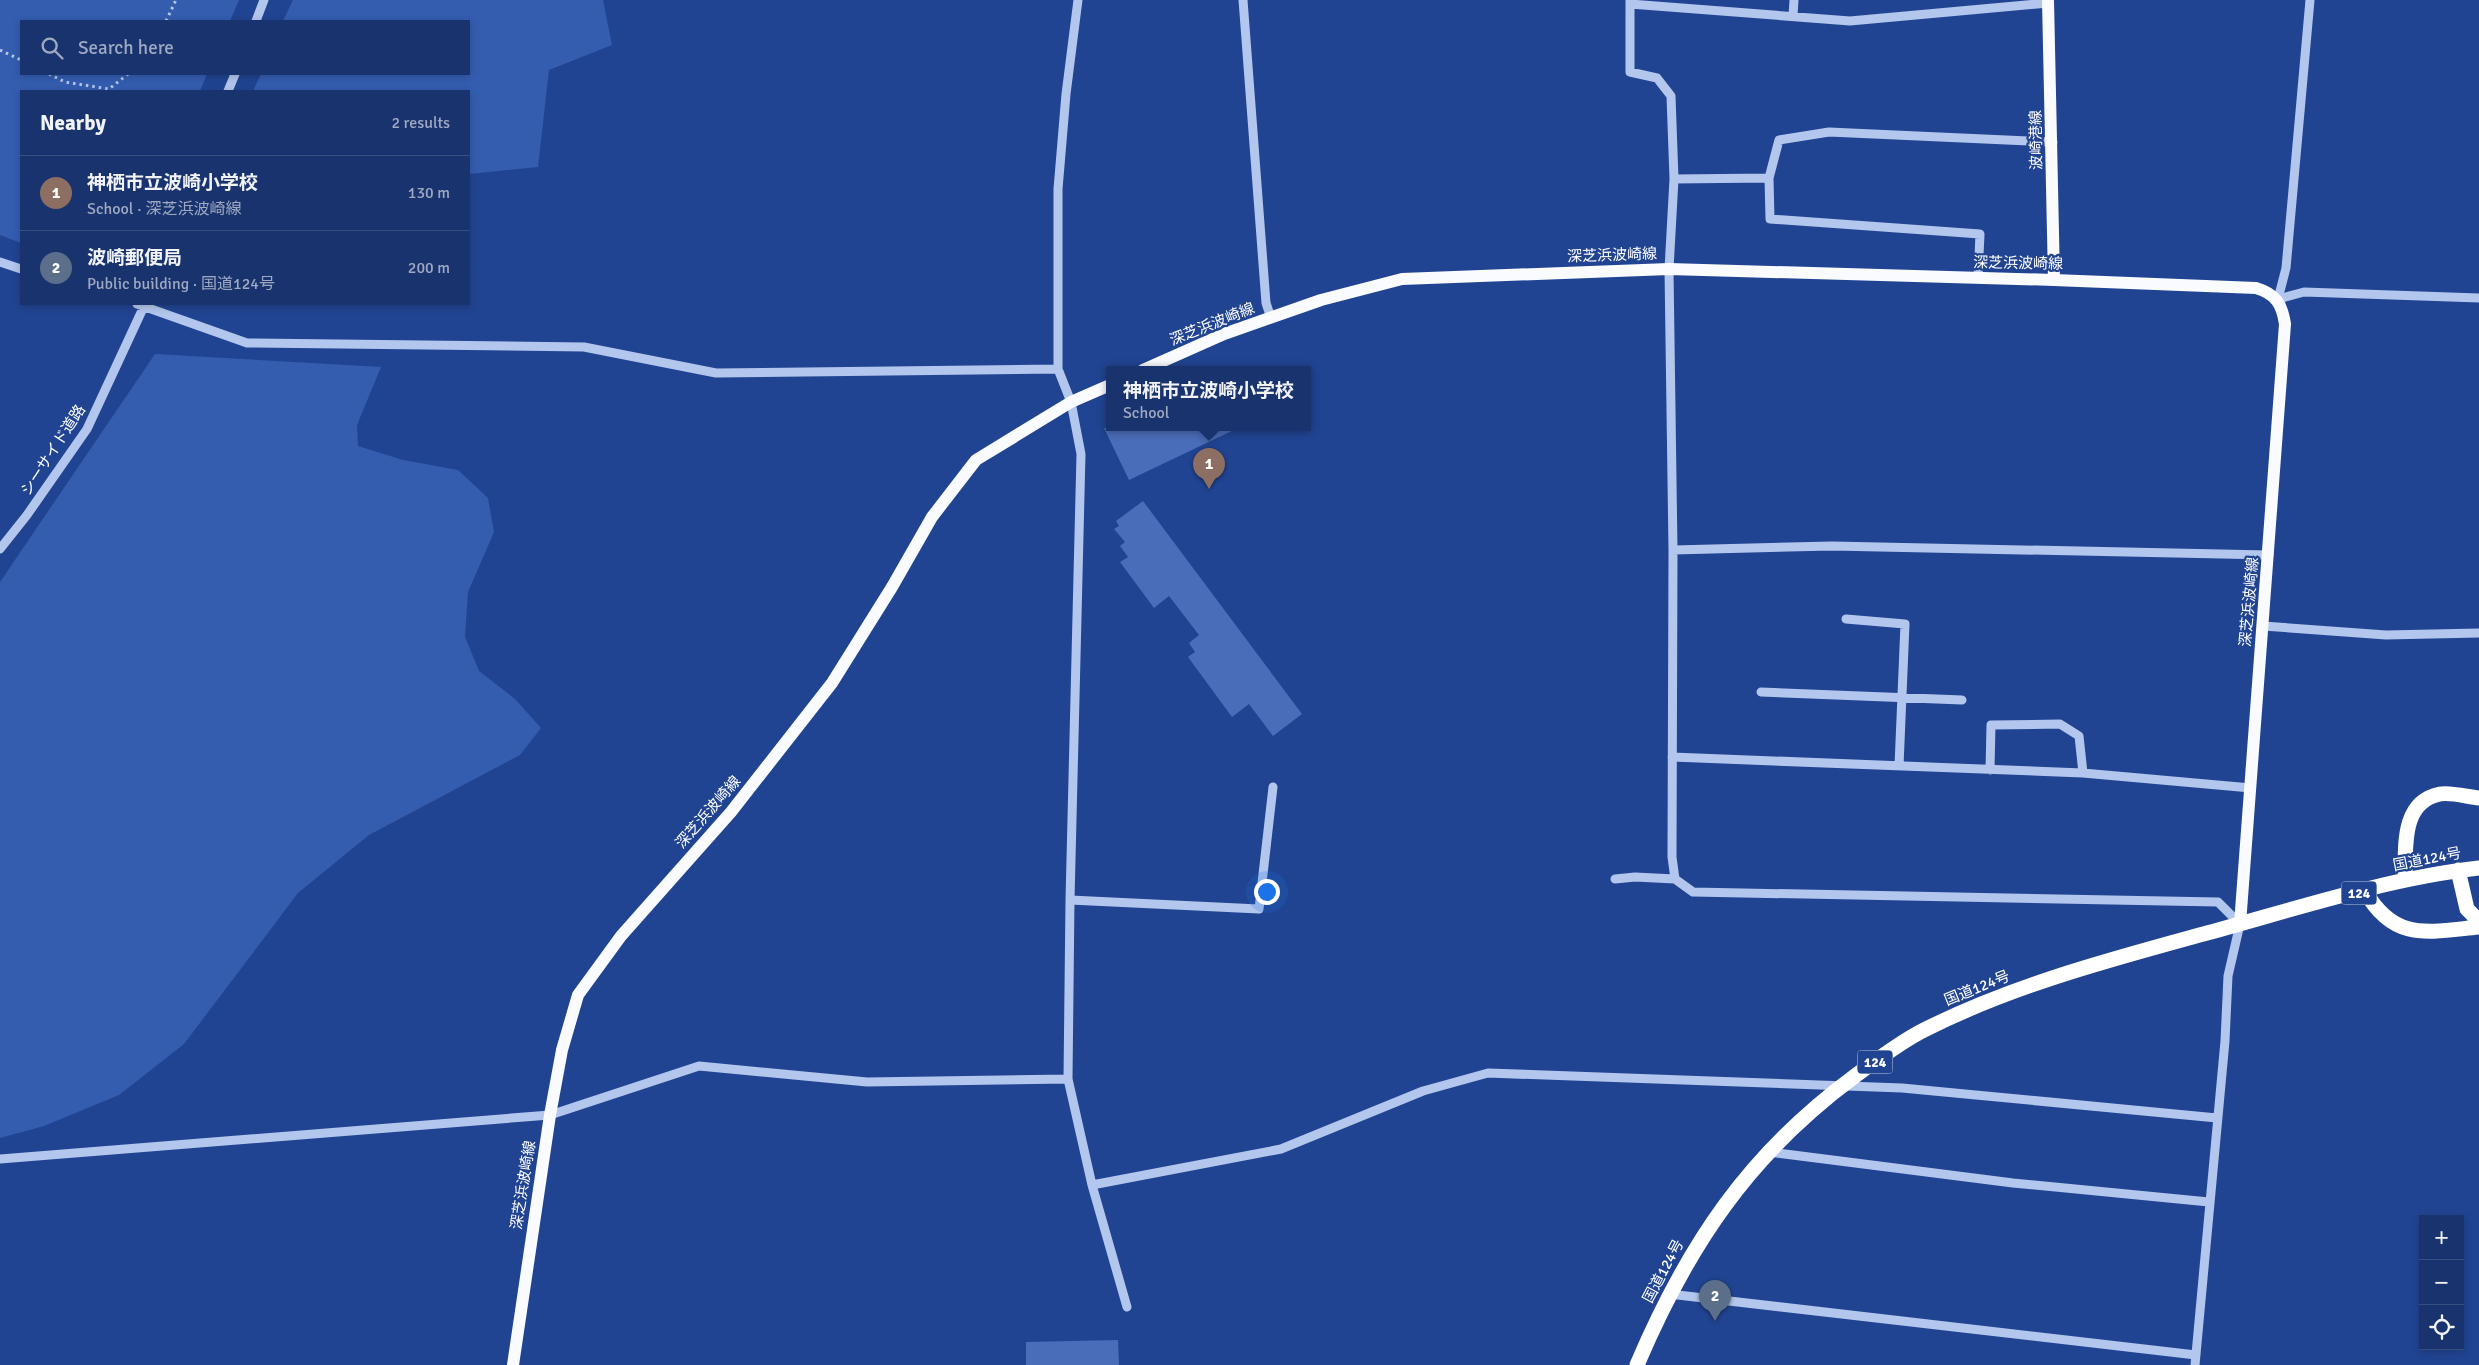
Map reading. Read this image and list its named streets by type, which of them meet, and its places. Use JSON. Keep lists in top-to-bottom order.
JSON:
{
  "streets": {
    "highway": ["国道124号", "124"],
    "main road": ["波崎港線", "深芝浜波崎線"],
    "street": ["シーサイド道路"]
  },
  "crossings": [
    ["波崎港線", "深芝浜波崎線"],
    ["深芝浜波崎線", "国道124号"]
  ],
  "page": {
    "search": "Search here",
    "heading": ["Nearby", "2 results"],
    "list": [
      {
        "mark": "1",
        "name": "神栖市立波崎小学校",
        "note": "School · 深芝浜波崎線",
        "value": "130 m"
      },
      {
        "mark": "2",
        "name": "波崎郵便局",
        "note": "Public building · 国道124号",
        "value": "200 m"
      }
    ],
    "popup": ["神栖市立波崎小学校", "School"],
    "pins": ["1", "2"],
    "map_buttons": ["+", "−"]
  }
}
